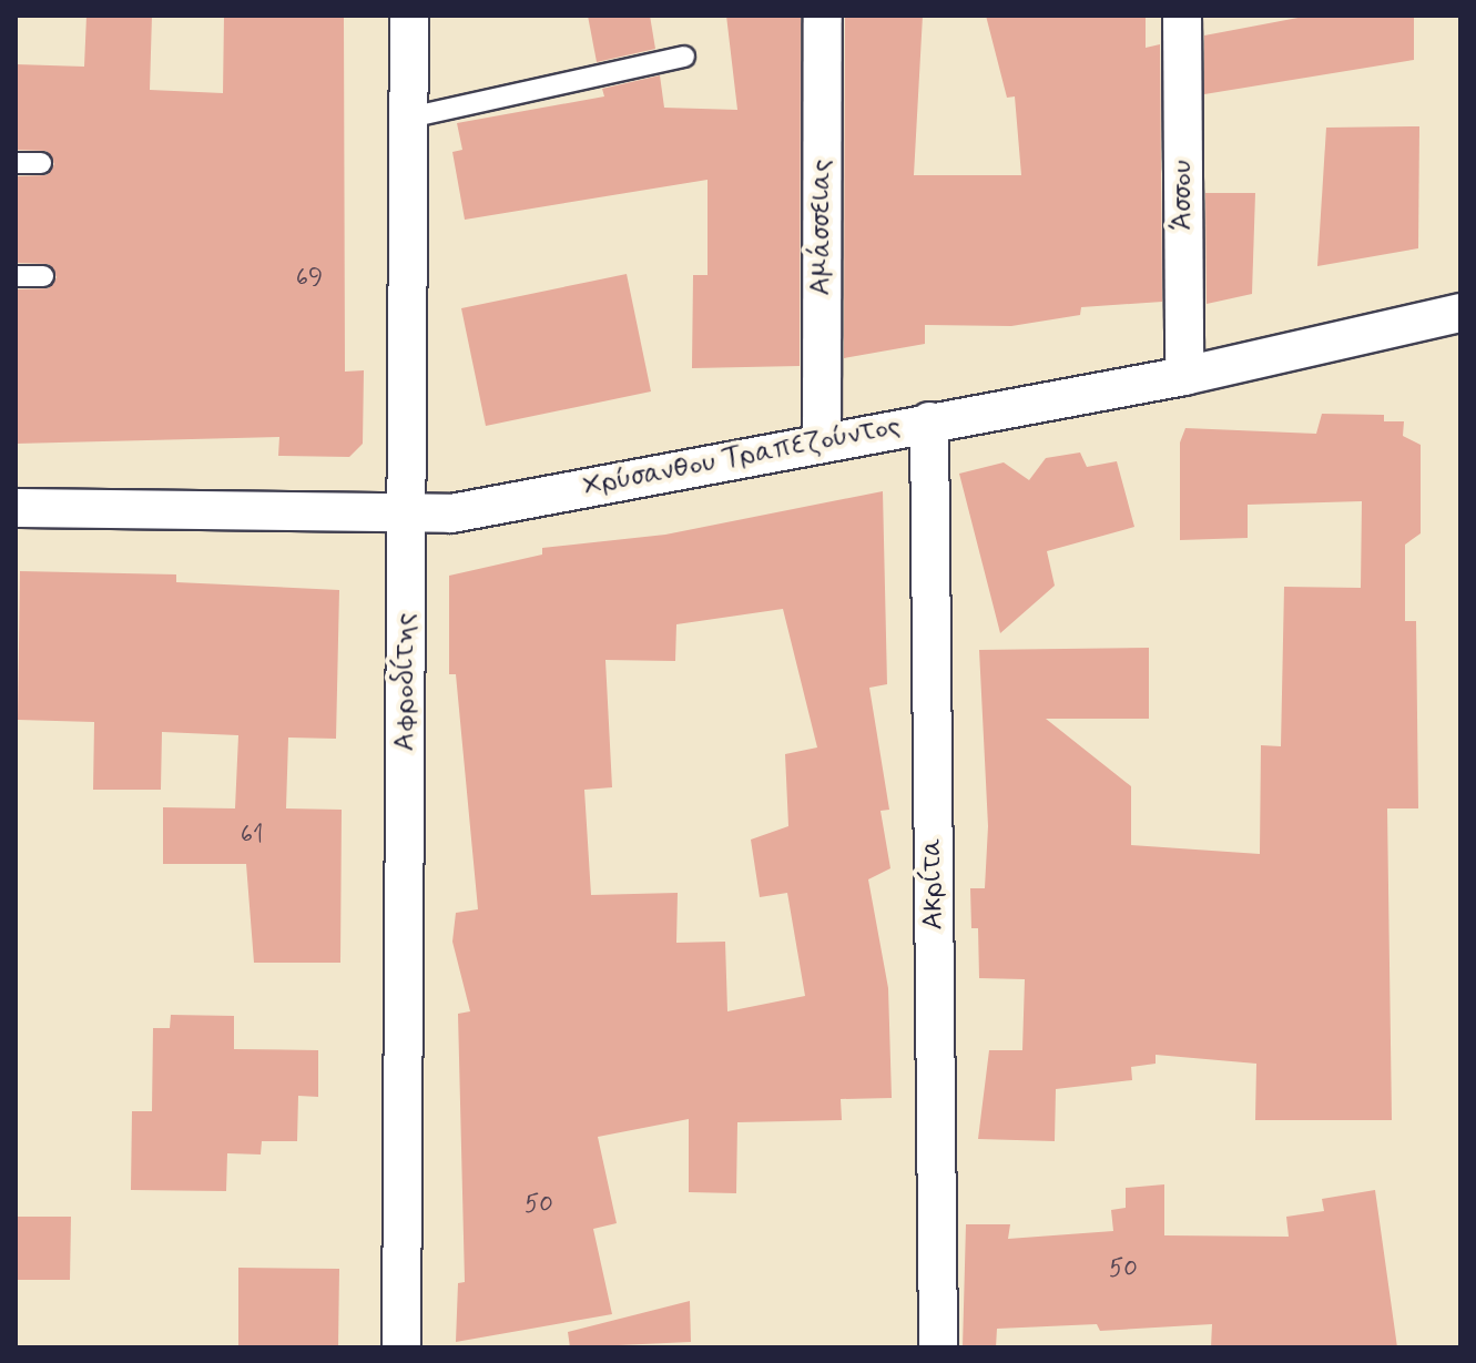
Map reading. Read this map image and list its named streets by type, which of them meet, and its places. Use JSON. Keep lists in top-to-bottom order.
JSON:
{
  "streets": {
    "street": [
      "Άσσου",
      "Αμάσσειας",
      "Χρύσανθου Τραπεζούντος",
      "Αφροδίτης",
      "Ακρίτα"
    ]
  },
  "crossings": [
    ["Άσσου", "Χρύσανθου Τραπεζούντος"],
    ["Αμάσσειας", "Χρύσανθου Τραπεζούντος"],
    ["Χρύσανθου Τραπεζούντος", "Αφροδίτης"],
    ["Χρύσανθου Τραπεζούντος", "Ακρίτα"]
  ],
  "house_numbers": [
    "69",
    "61",
    "50",
    "50"
  ]
}
